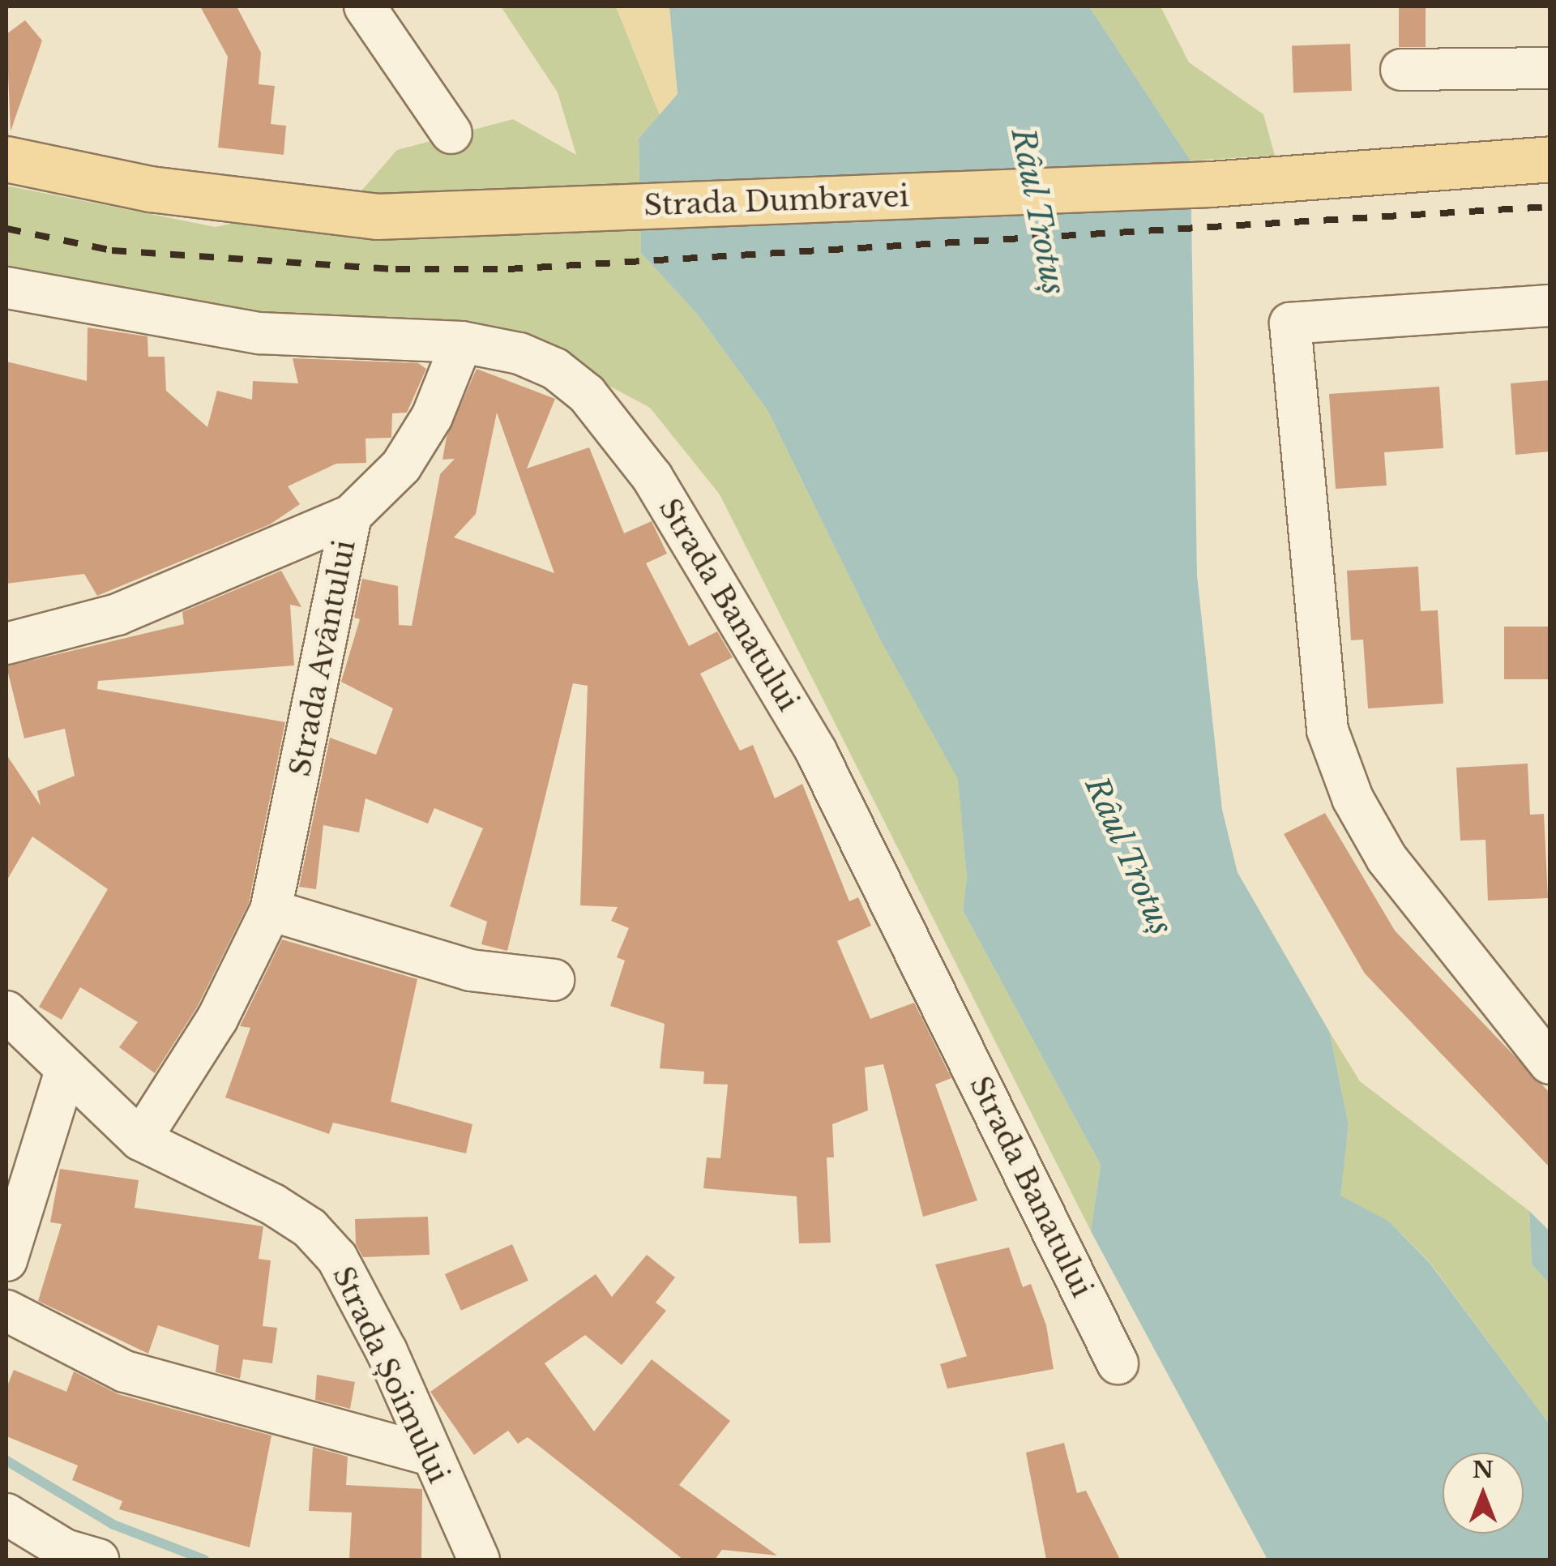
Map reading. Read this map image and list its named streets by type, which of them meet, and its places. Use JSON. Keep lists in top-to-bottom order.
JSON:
{
  "streets": {
    "main road": ["Strada Dumbravei"],
    "street": ["Strada Banatului", "Strada Avântului", "Strada Șoimului"]
  },
  "crossings": [
    ["Strada Banatului", "Strada Avântului"],
    ["Strada Avântului", "Strada Șoimului"]
  ],
  "water": ["Râul Trotuș"],
  "north": "top"
}
